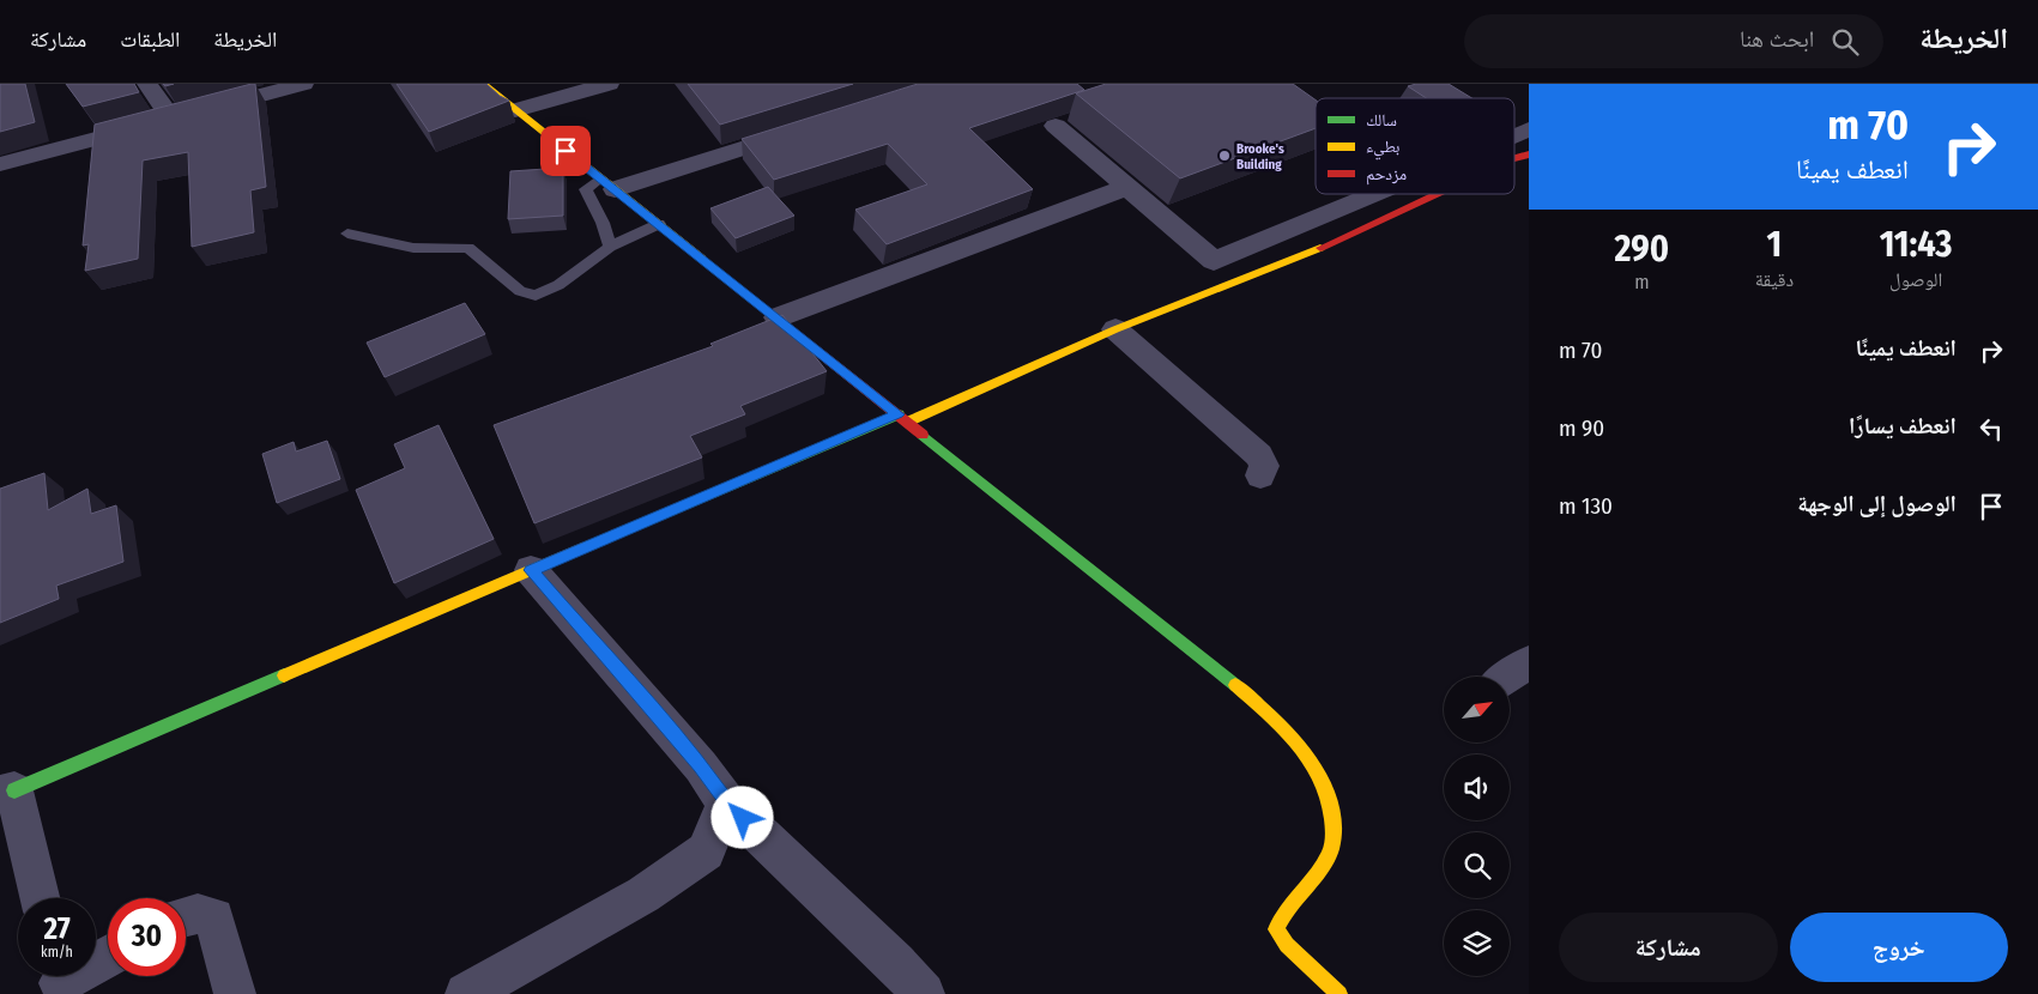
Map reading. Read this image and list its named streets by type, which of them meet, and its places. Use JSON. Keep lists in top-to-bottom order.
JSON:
{
  "places": ["Brooke's Building"],
  "legend": ["سالك", "بطيء", "مزدحم"],
  "north": "top right",
  "page": {
    "header": "الخريطة",
    "search": "ابحث هنا",
    "nav": ["الخريطة", "الطبقات", "مشاركة"],
    "turn": ["70 m", "انعطف يمينًا"],
    "eta": [
      "11:43",
      "الوصول",
      "1",
      "دقيقة",
      "290",
      "m"
    ],
    "list": [
      {
        "name": "انعطف يمينًا",
        "value": "70 m"
      },
      {
        "name": "انعطف يسارًا",
        "value": "90 m"
      },
      {
        "name": "الوصول إلى الوجهة",
        "value": "130 m"
      }
    ],
    "speed": "27 km/h",
    "limit": "30",
    "buttons": ["خروج", "مشاركة"]
  }
}
